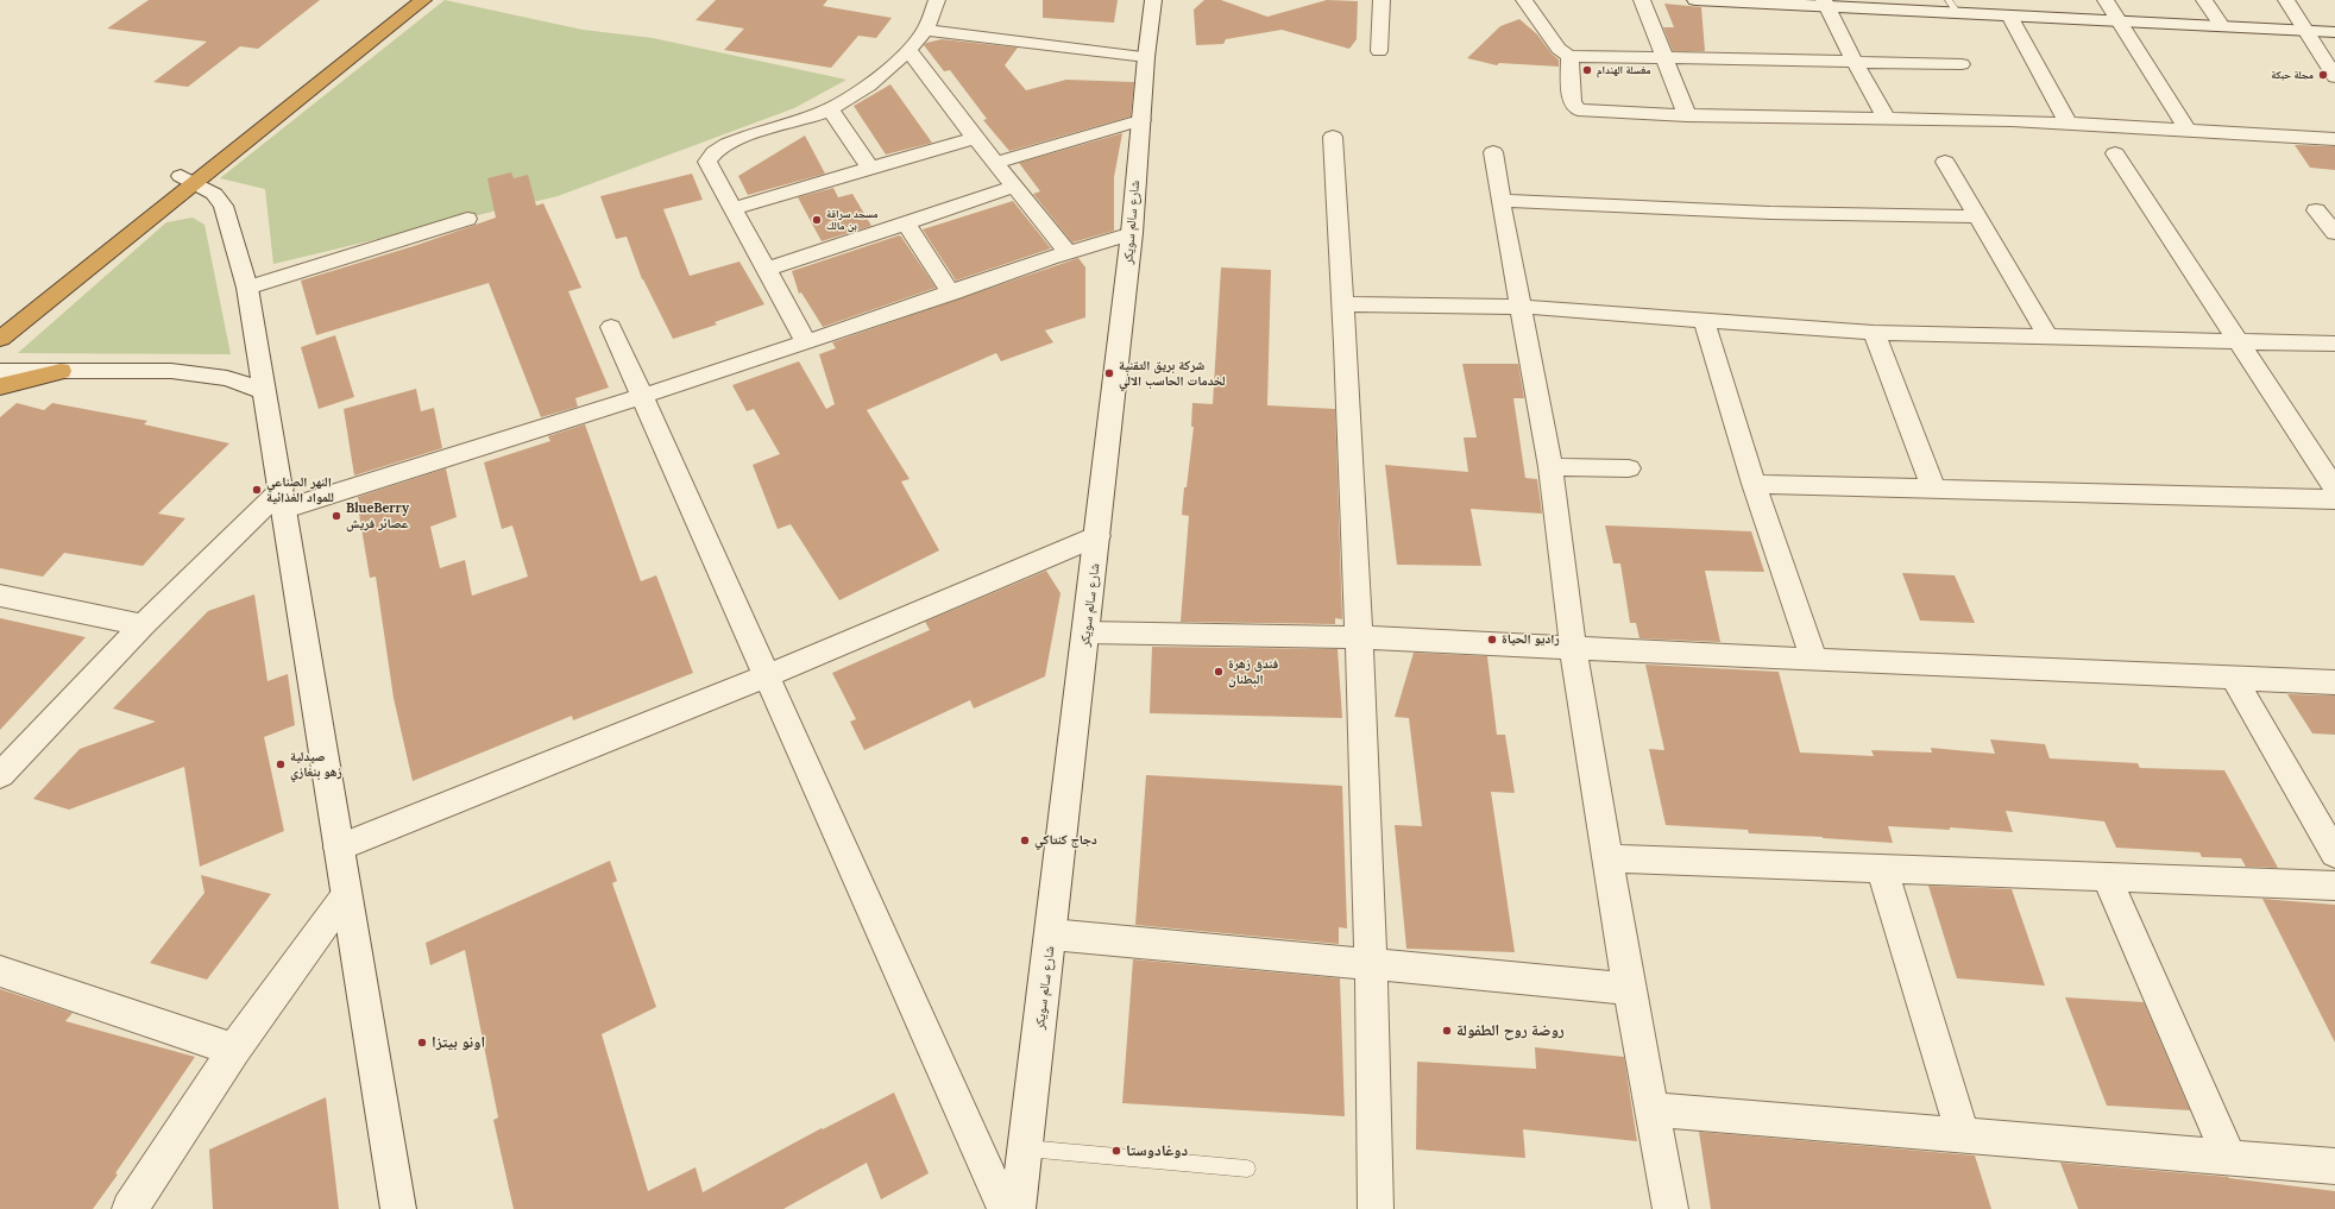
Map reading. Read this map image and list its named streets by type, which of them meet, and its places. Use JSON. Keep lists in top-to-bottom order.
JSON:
{
  "streets": {
    "street": ["شارع سالم سويكر"]
  },
  "places": [
    "مغسلة الهندام",
    "مجلة حبكة",
    "مسجد سراقة بن مالك",
    "شركة بريق التقنية لخدمات الحاسب الالي",
    "النهر الصناعي للمواد الغذائية",
    "BlueBerry عصائر فريش",
    "راديو الحياة",
    "فندق زهرة البطنان",
    "صيدلية زهو بنغازي",
    "دجاج كنتاكي",
    "روضة روح الطفولة",
    "اونو بيتزا",
    "دوغادوستا"
  ]
}
